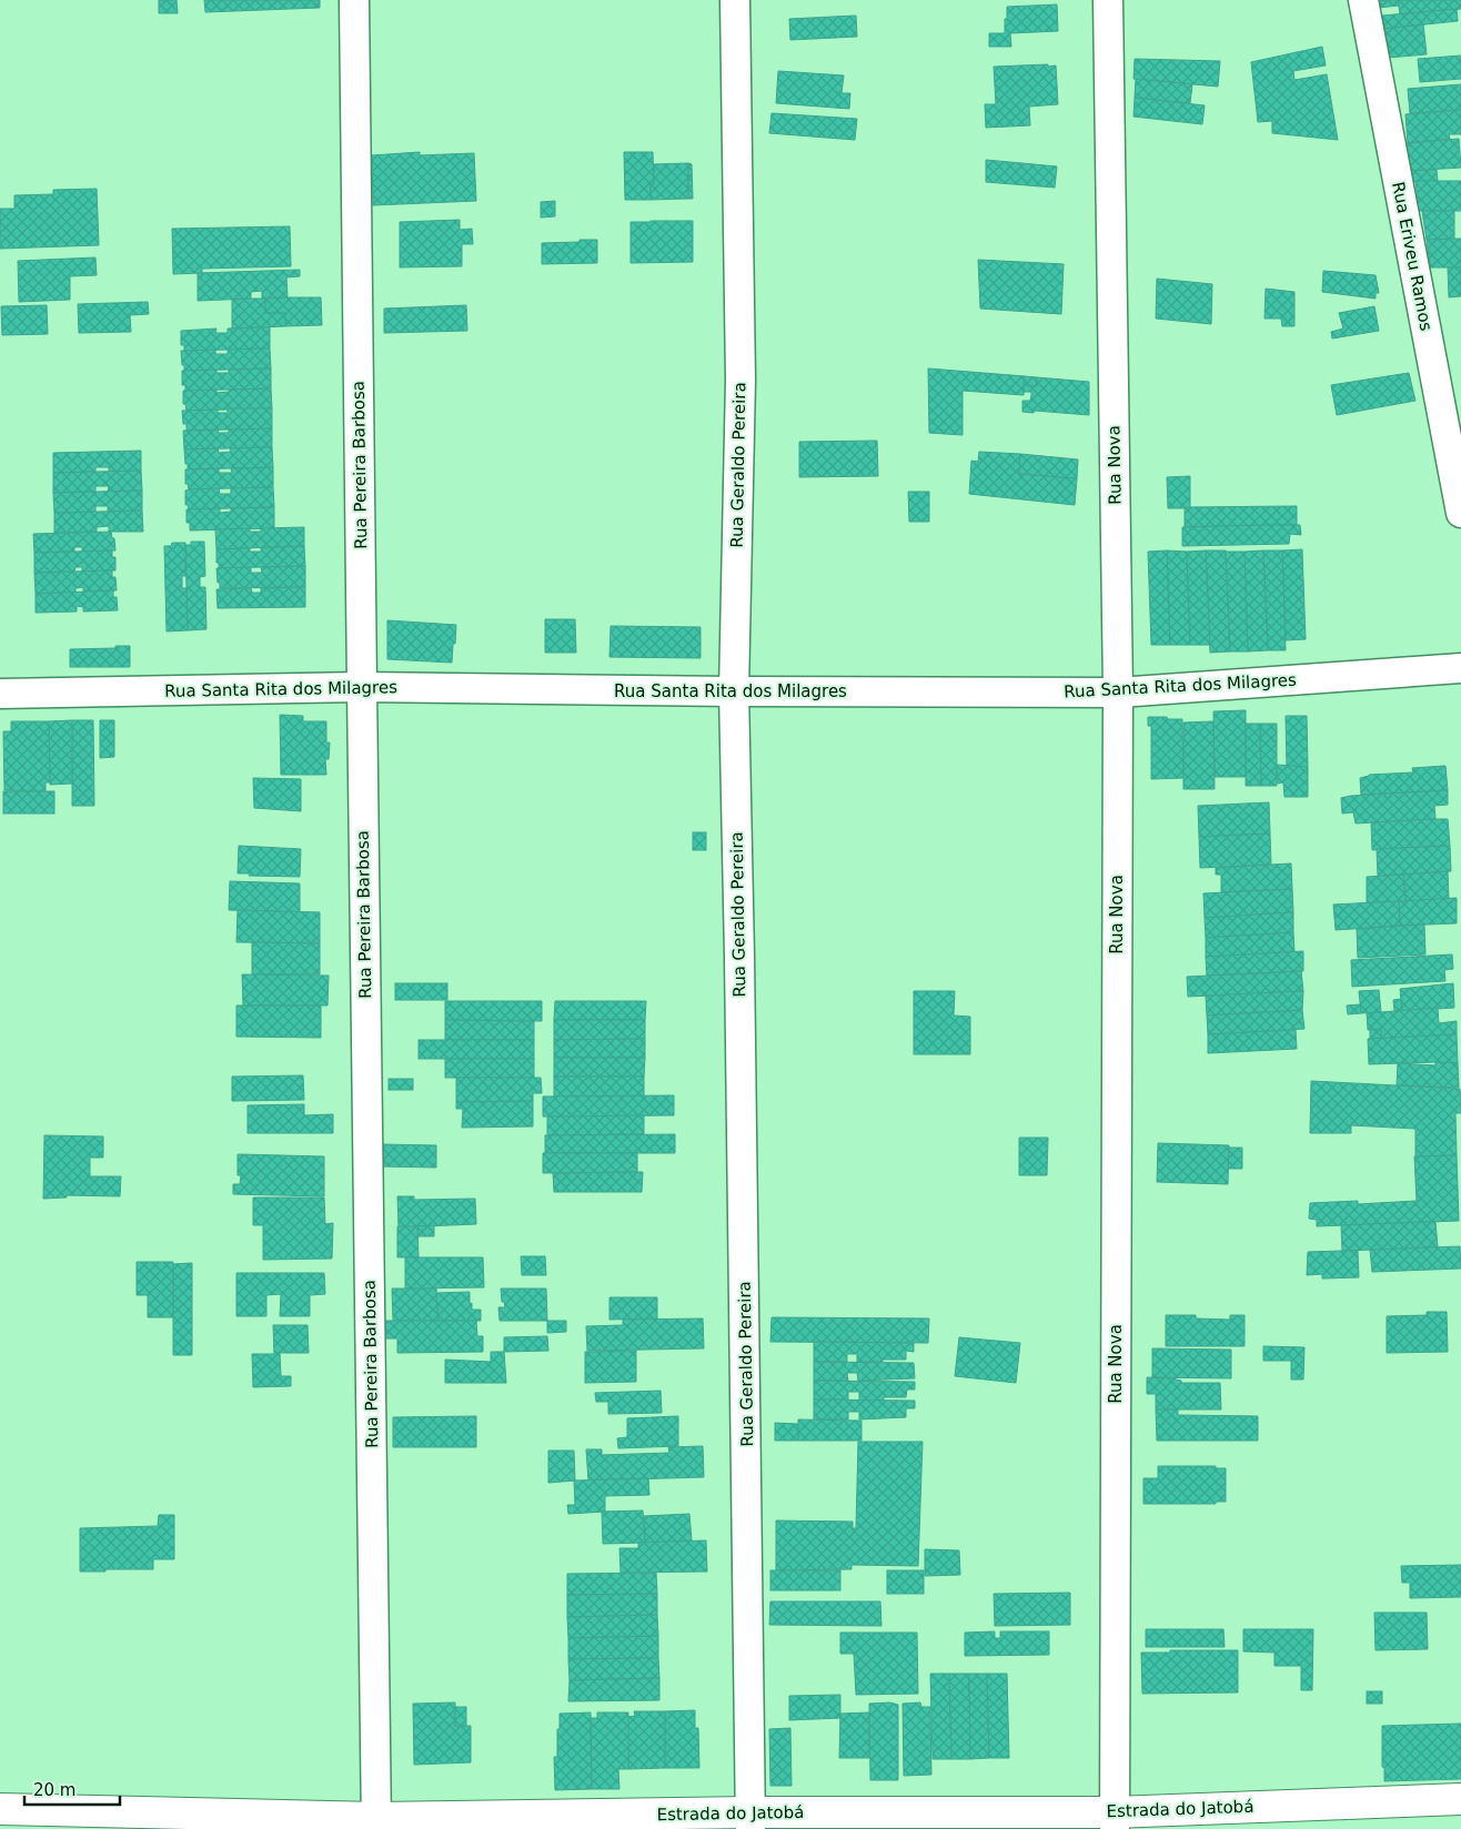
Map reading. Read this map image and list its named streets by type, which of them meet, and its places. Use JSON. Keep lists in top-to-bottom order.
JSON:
{
  "streets": {
    "street": [
      "Rua Eriveu Ramos",
      "Rua Pereira Barbosa",
      "Rua Geraldo Pereira",
      "Rua Nova",
      "Rua Santa Rita dos Milagres",
      "Estrada do Jatobá"
    ]
  },
  "crossings": [
    ["Rua Pereira Barbosa", "Rua Santa Rita dos Milagres"],
    ["Rua Pereira Barbosa", "Estrada do Jatobá"],
    ["Rua Geraldo Pereira", "Rua Santa Rita dos Milagres"],
    ["Rua Geraldo Pereira", "Estrada do Jatobá"],
    ["Rua Nova", "Rua Santa Rita dos Milagres"],
    ["Rua Nova", "Estrada do Jatobá"]
  ],
  "scale_bar": "20 m"
}
